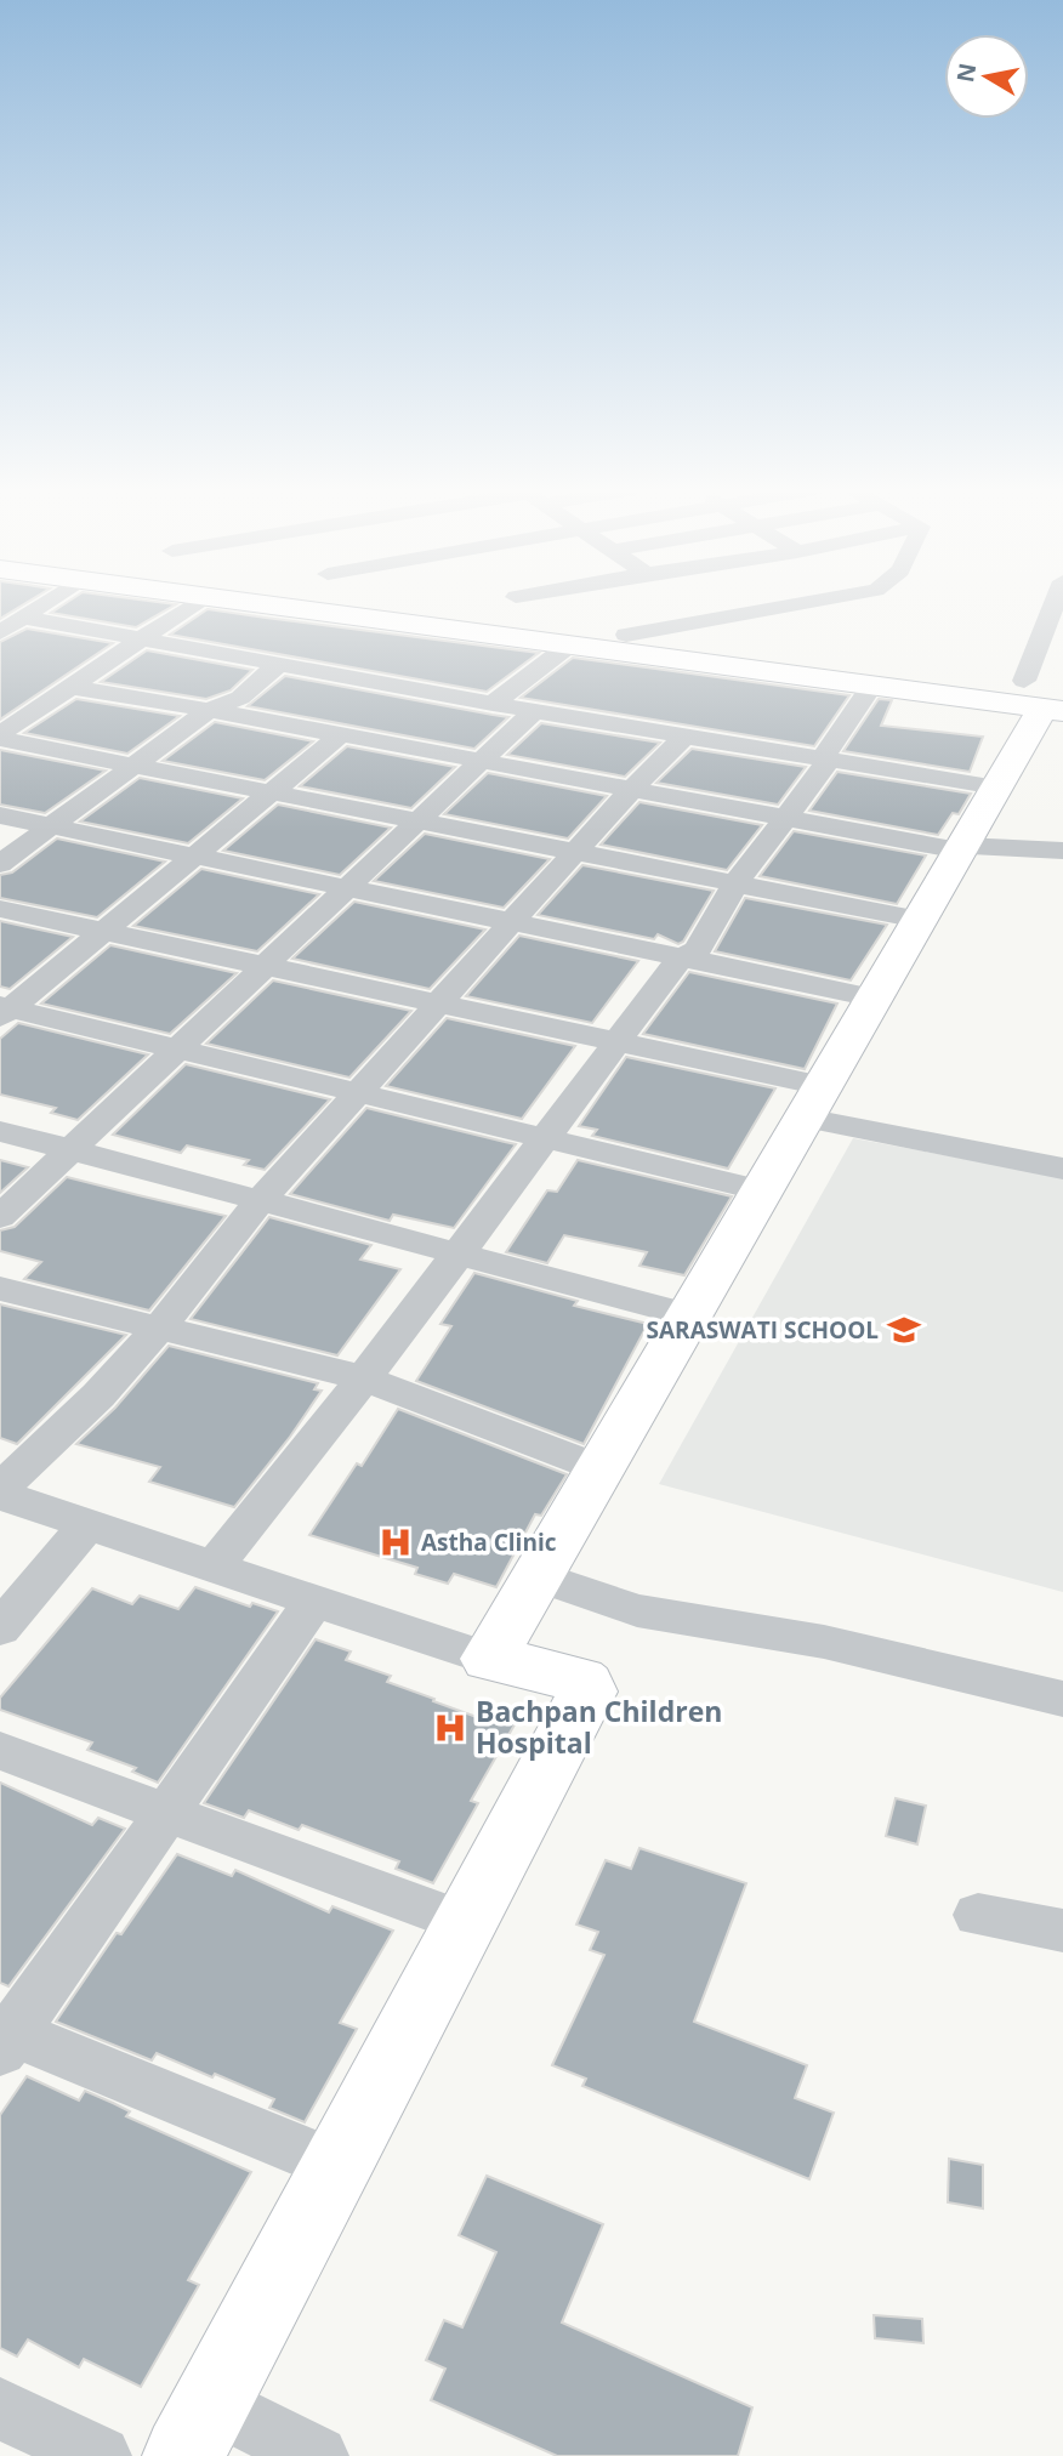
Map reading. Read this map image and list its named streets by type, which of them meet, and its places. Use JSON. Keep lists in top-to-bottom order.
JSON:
{
  "places": {
    "school or university": ["SARASWATI SCHOOL"],
    "hospital": ["Astha Clinic", "Bachpan Children Hospital"]
  },
  "north": "left"
}
